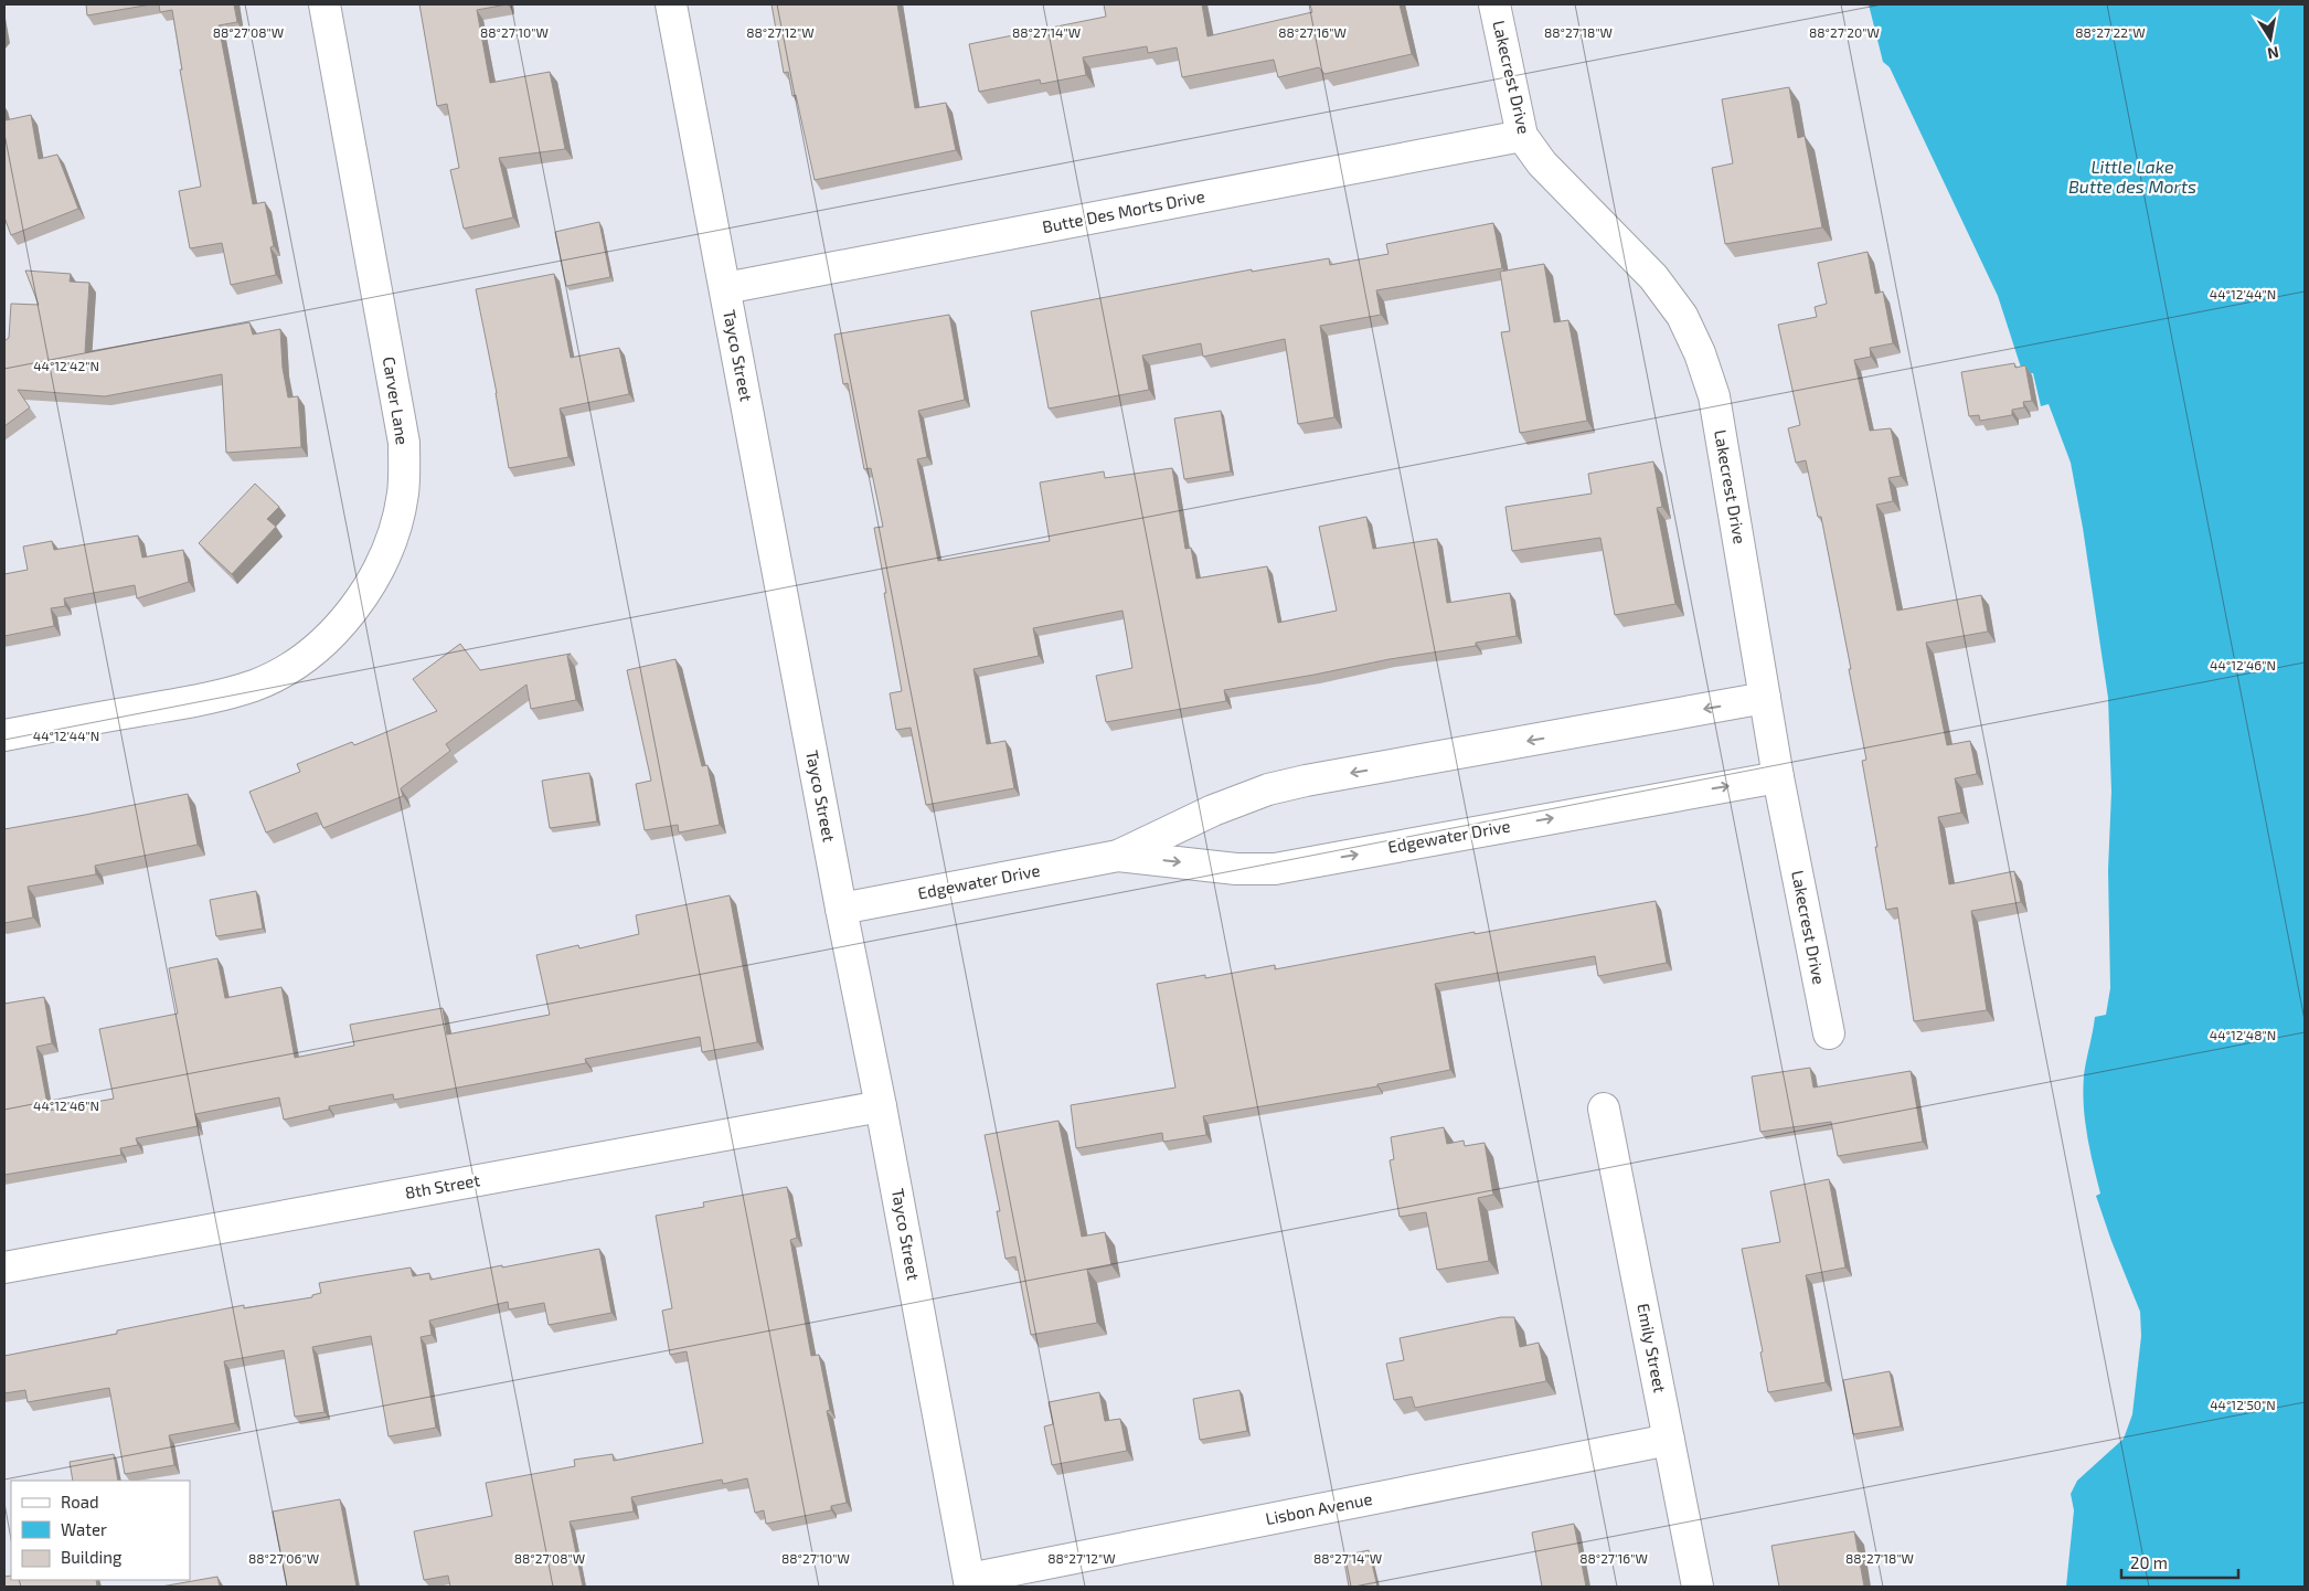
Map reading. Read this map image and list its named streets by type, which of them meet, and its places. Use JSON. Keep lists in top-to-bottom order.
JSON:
{
  "streets": {
    "street": [
      "Lakecrest Drive",
      "Butte Des Morts Drive",
      "Tayco Street",
      "Carver Lane",
      "Edgewater Drive",
      "8th Street",
      "Emily Street",
      "Lisbon Avenue"
    ]
  },
  "crossings": [
    ["Lakecrest Drive", "Butte Des Morts Drive"],
    ["Lakecrest Drive", "Edgewater Drive"],
    ["Butte Des Morts Drive", "Tayco Street"],
    ["Tayco Street", "Edgewater Drive"],
    ["Tayco Street", "8th Street"],
    ["Tayco Street", "Lisbon Avenue"],
    ["Emily Street", "Lisbon Avenue"]
  ],
  "water": ["Little Lake Butte des Morts"],
  "legend": ["Road", "Water", "Building"],
  "scale_bar": "20 m",
  "north": "bottom",
  "coordinates": [
    "88°27'08\"W",
    "88°27'10\"W",
    "88°27'12\"W",
    "88°27'14\"W",
    "88°27'16\"W",
    "88°27'18\"W",
    "88°27'20\"W",
    "88°27'22\"W",
    "44°12'44\"N",
    "44°12'42\"N",
    "44°12'46\"N",
    "44°12'48\"N",
    "44°12'50\"N",
    "88°27'06\"W"
  ]
}
